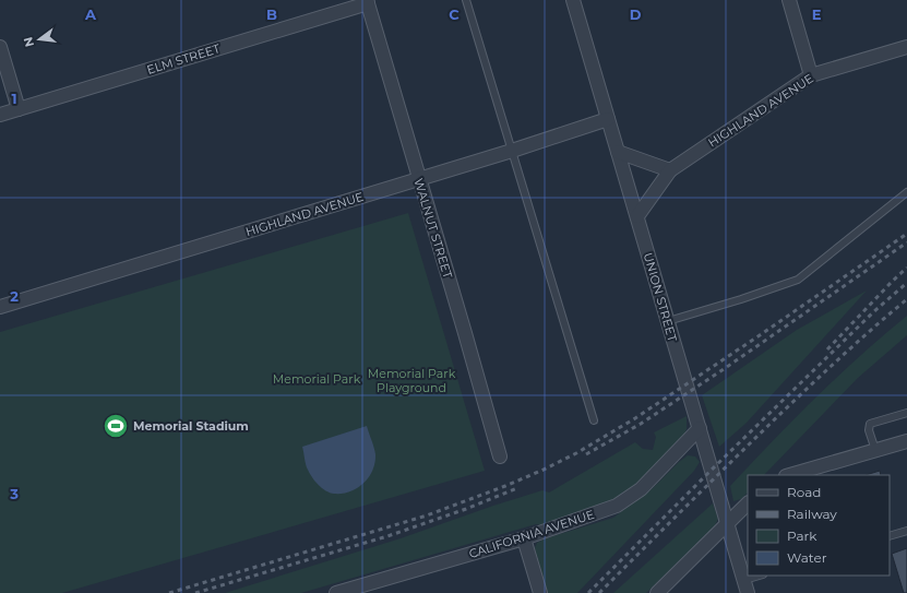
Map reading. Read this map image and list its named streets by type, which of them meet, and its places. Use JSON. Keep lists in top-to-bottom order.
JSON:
{
  "streets": {
    "street": [
      "ELM STREET",
      "HIGHLAND AVENUE",
      "WALNUT STREET",
      "UNION STREET",
      "CALIFORNIA AVENUE"
    ]
  },
  "crossings": [
    ["ELM STREET", "WALNUT STREET"],
    ["HIGHLAND AVENUE", "WALNUT STREET"],
    ["HIGHLAND AVENUE", "UNION STREET"],
    ["UNION STREET", "CALIFORNIA AVENUE"]
  ],
  "parks": ["Memorial Park Playground", "Memorial Park"],
  "places": {
    "sports": ["Memorial Stadium"]
  },
  "legend": [
    "Road",
    "Railway",
    "Park",
    "Water"
  ],
  "north": "left",
  "grid": {
    "columns": [
      "A",
      "B",
      "C",
      "D",
      "E"
    ],
    "rows": ["1", "2", "3"]
  }
}
